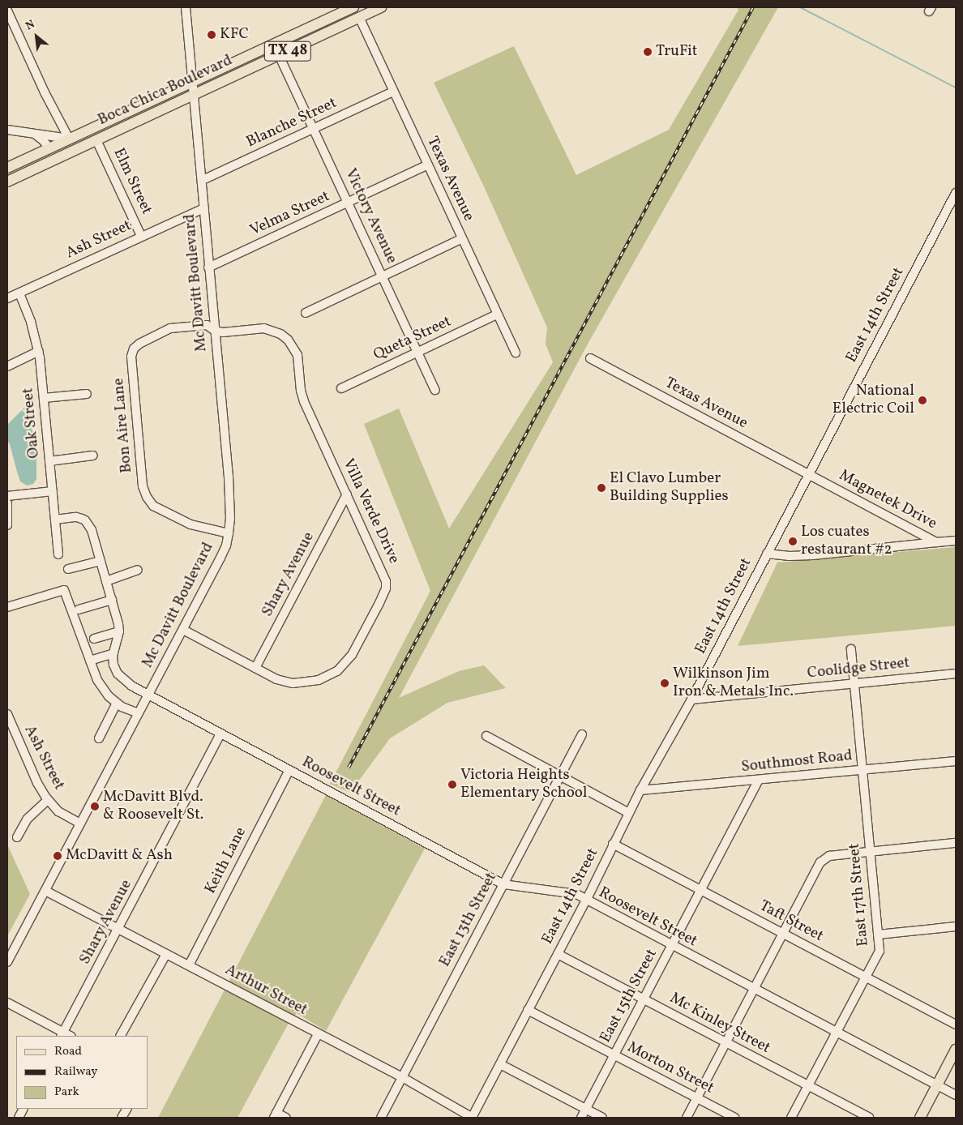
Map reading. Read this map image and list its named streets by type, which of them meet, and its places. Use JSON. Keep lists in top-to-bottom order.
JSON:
{
  "streets": {
    "main road": ["TX 48", "Boca Chica Boulevard"],
    "street": [
      "Blanche Street",
      "Texas Avenue",
      "Elm Street",
      "Velma Street",
      "Victory Avenue",
      "Ash Street",
      "Mc Davitt Boulevard",
      "East 14th Street",
      "Queta Street",
      "Oak Street",
      "Bon Aire Lane",
      "Magnetek Drive",
      "Villa Verde Drive",
      "Shary Avenue",
      "Coolidge Street",
      "Southmost Road",
      "Roosevelt Street",
      "Keith Lane",
      "East 17th Street",
      "East 13th Street",
      "Taft Street",
      "Arthur Street",
      "East 15th Street",
      "Mc Kinley Street",
      "Morton Street"
    ]
  },
  "crossings": [
    ["Boca Chica Boulevard", "Texas Avenue"],
    ["Boca Chica Boulevard", "Elm Street"],
    ["Boca Chica Boulevard", "Victory Avenue"],
    ["Boca Chica Boulevard", "Mc Davitt Boulevard"],
    ["Blanche Street", "Texas Avenue"],
    ["Blanche Street", "Victory Avenue"],
    ["Blanche Street", "Mc Davitt Boulevard"],
    ["Texas Avenue", "Velma Street"],
    ["Texas Avenue", "East 14th Street"],
    ["Texas Avenue", "Queta Street"],
    ["Texas Avenue", "Magnetek Drive"],
    ["Elm Street", "Ash Street"],
    ["Velma Street", "Victory Avenue"],
    ["Velma Street", "Mc Davitt Boulevard"],
    ["Victory Avenue", "Queta Street"],
    ["Ash Street", "Mc Davitt Boulevard"],
    ["Ash Street", "Oak Street"],
    ["Mc Davitt Boulevard", "Bon Aire Lane"],
    ["Mc Davitt Boulevard", "Villa Verde Drive"],
    ["Mc Davitt Boulevard", "Roosevelt Street"],
    ["Mc Davitt Boulevard", "Arthur Street"],
    ["East 14th Street", "Magnetek Drive"],
    ["East 14th Street", "Coolidge Street"],
    ["East 14th Street", "Southmost Road"],
    ["East 14th Street", "Roosevelt Street"],
    ["East 14th Street", "Taft Street"],
    ["East 14th Street", "Arthur Street"],
    ["East 14th Street", "Mc Kinley Street"],
    ["East 14th Street", "Morton Street"],
    ["Bon Aire Lane", "Villa Verde Drive"],
    ["Villa Verde Drive", "Shary Avenue"],
    ["Shary Avenue", "Roosevelt Street"],
    ["Shary Avenue", "Arthur Street"],
    ["Coolidge Street", "East 17th Street"],
    ["Southmost Road", "East 17th Street"],
    ["Southmost Road", "East 15th Street"],
    ["Roosevelt Street", "Keith Lane"],
    ["Roosevelt Street", "East 17th Street"],
    ["Roosevelt Street", "East 13th Street"],
    ["Roosevelt Street", "East 15th Street"],
    ["Keith Lane", "Arthur Street"],
    ["East 17th Street", "Taft Street"],
    ["East 17th Street", "Mc Kinley Street"],
    ["East 13th Street", "Arthur Street"],
    ["Taft Street", "East 15th Street"],
    ["East 15th Street", "Mc Kinley Street"],
    ["East 15th Street", "Morton Street"]
  ],
  "places": [
    "KFC",
    "TruFit",
    "National Electric Coil",
    "El Clavo Lumber Building Supplies",
    "Los cuates restaurant #2",
    "Wilkinson Jim Iron & Metals Inc.",
    "Victoria Heights Elementary School",
    "McDavitt Blvd. & Roosevelt St.",
    "McDavitt & Ash"
  ],
  "legend": ["Road", "Railway", "Park"],
  "north": "top left"
}
